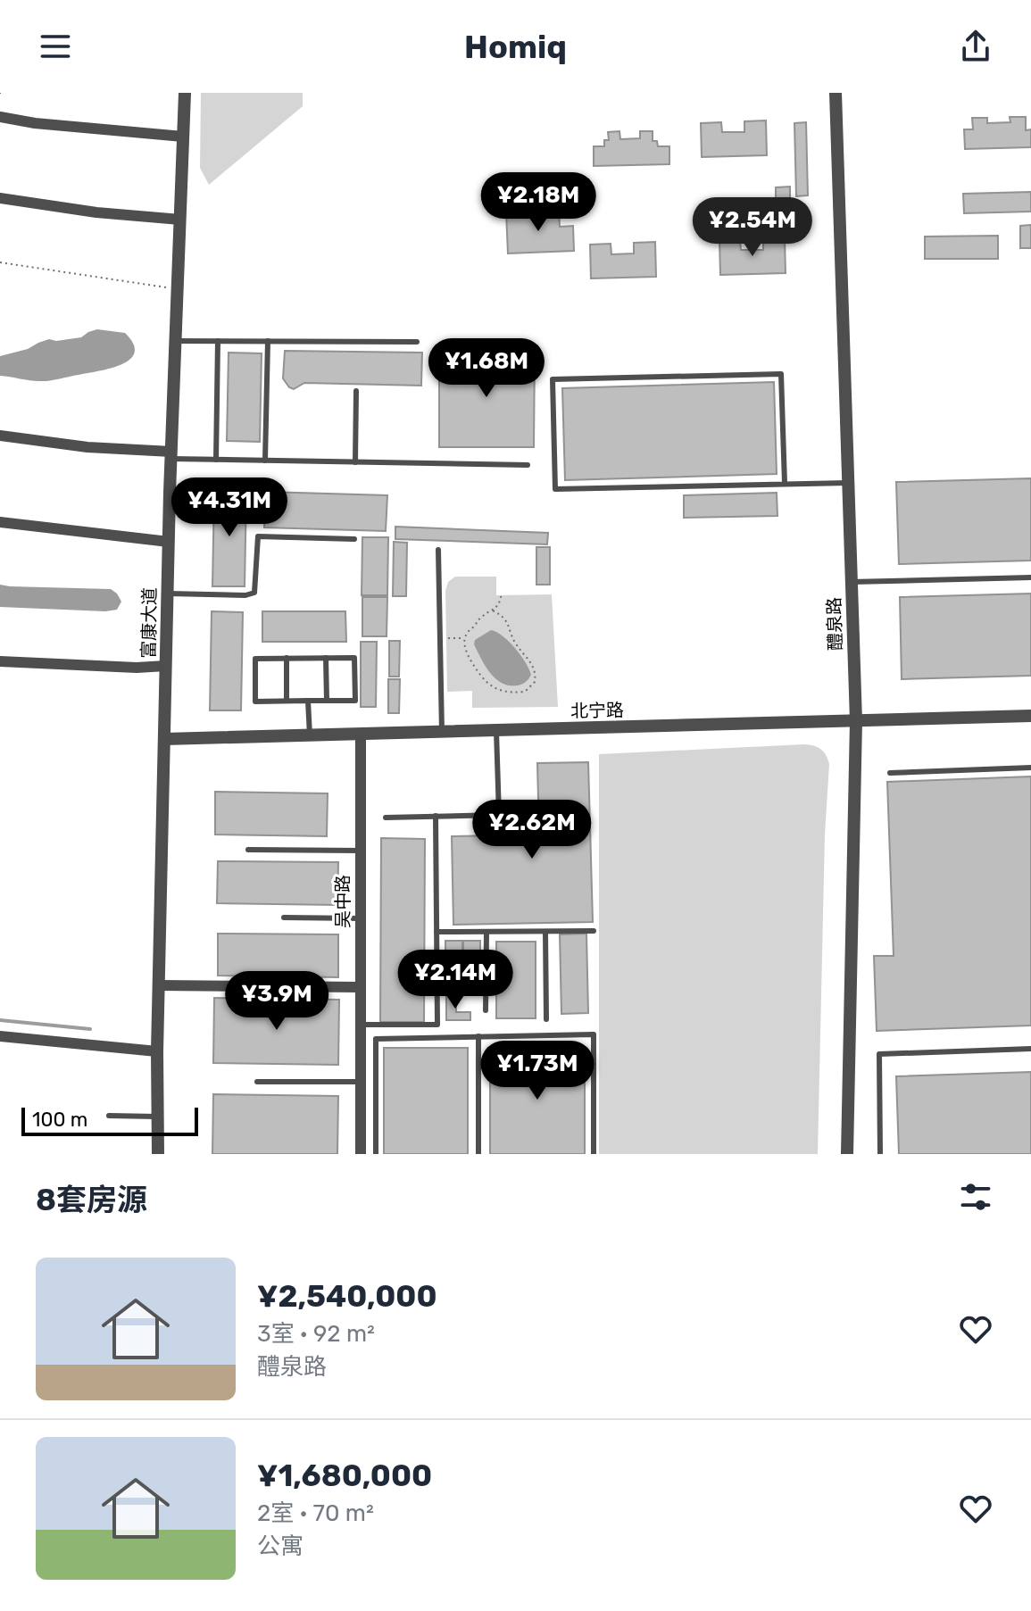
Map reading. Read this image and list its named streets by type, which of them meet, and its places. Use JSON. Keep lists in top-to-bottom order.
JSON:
{
  "streets": {
    "street": [
      "富康大道",
      "醴泉路",
      "北宁路",
      "吴中路"
    ]
  },
  "crossings": [
    ["富康大道", "北宁路"],
    ["醴泉路", "北宁路"],
    ["北宁路", "吴中路"]
  ],
  "scale_bar": "100 m",
  "page": {
    "header": "Homiq",
    "price": [
      "¥2.18M",
      "¥2.54M",
      "¥1.68M",
      "¥4.31M",
      "¥2.62M",
      "¥2.14M",
      "¥3.9M",
      "¥1.73M"
    ],
    "scale": "100 m",
    "heading": "8套房源",
    "list": [
      {
        "name": "¥2,540,000",
        "note": "3室 · 92 m² · 醴泉路"
      },
      {
        "name": "¥1,680,000",
        "note": "2室 · 70 m² · 公寓"
      }
    ]
  }
}
